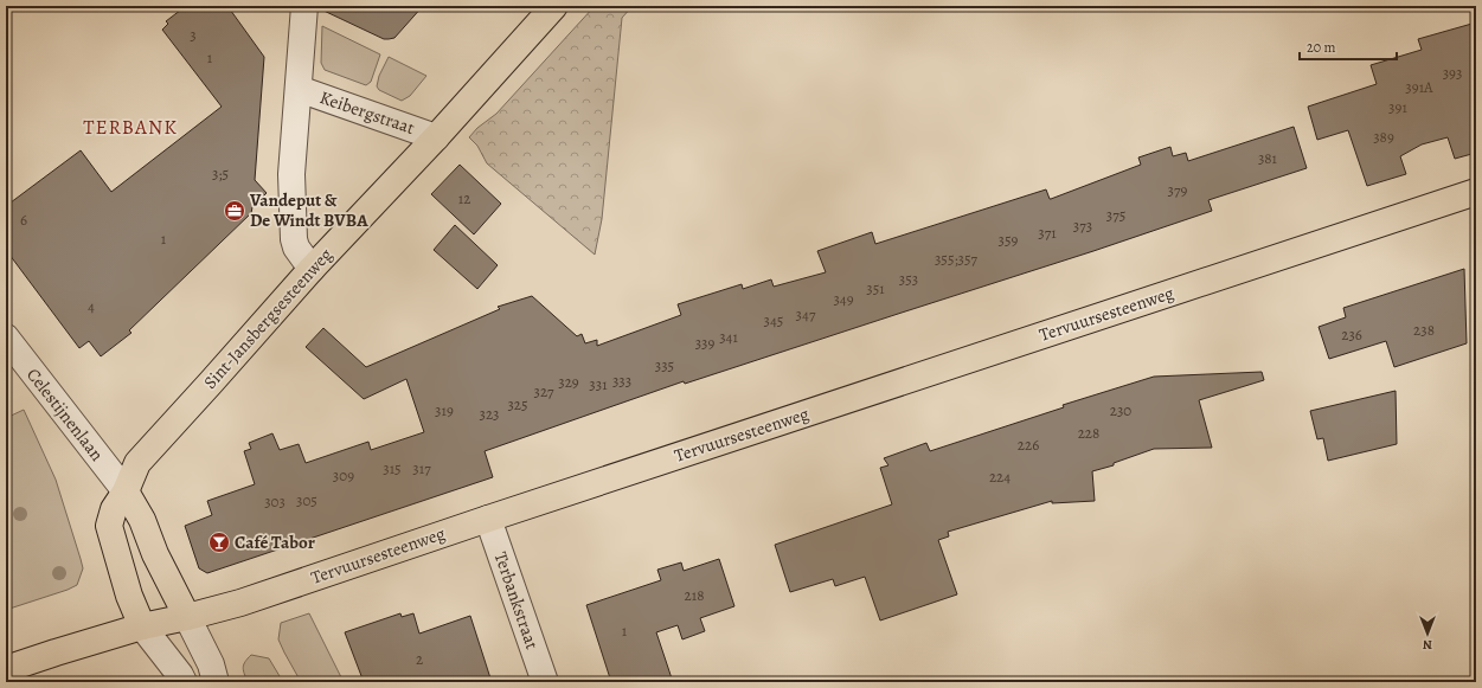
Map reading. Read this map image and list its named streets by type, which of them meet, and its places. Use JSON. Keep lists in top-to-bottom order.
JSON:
{
  "streets": {
    "main road": ["Tervuursesteenweg", "Sint-Jansbergsesteenweg"],
    "street": ["Keibergstraat", "Celestijnenlaan", "Terbankstraat"]
  },
  "crossings": [
    ["Keibergstraat", "Sint-Jansbergsesteenweg"],
    ["Tervuursesteenweg", "Sint-Jansbergsesteenweg"],
    ["Tervuursesteenweg", "Terbankstraat"],
    ["Sint-Jansbergsesteenweg", "Celestijnenlaan"]
  ],
  "districts": ["TERBANK"],
  "places": {
    "office": ["Vandeput & De Windt BVBA"],
    "bar": ["Café Tabor"]
  },
  "house_numbers": [
    "3",
    "1",
    "393",
    "391A",
    "391",
    "389",
    "381",
    "3;5",
    "379",
    "12",
    "375",
    "6",
    "373",
    "371",
    "1",
    "359",
    "355;357",
    "353",
    "351",
    "349",
    "4",
    "347",
    "345",
    "238",
    "236",
    "341",
    "339",
    "335",
    "333",
    "329",
    "331",
    "327",
    "325",
    "319",
    "230",
    "323",
    "228",
    "226",
    "315",
    "317",
    "309",
    "224",
    "305",
    "303",
    "218",
    "1",
    "2"
  ],
  "scale_bar": "20 m",
  "north": "bottom"
}
